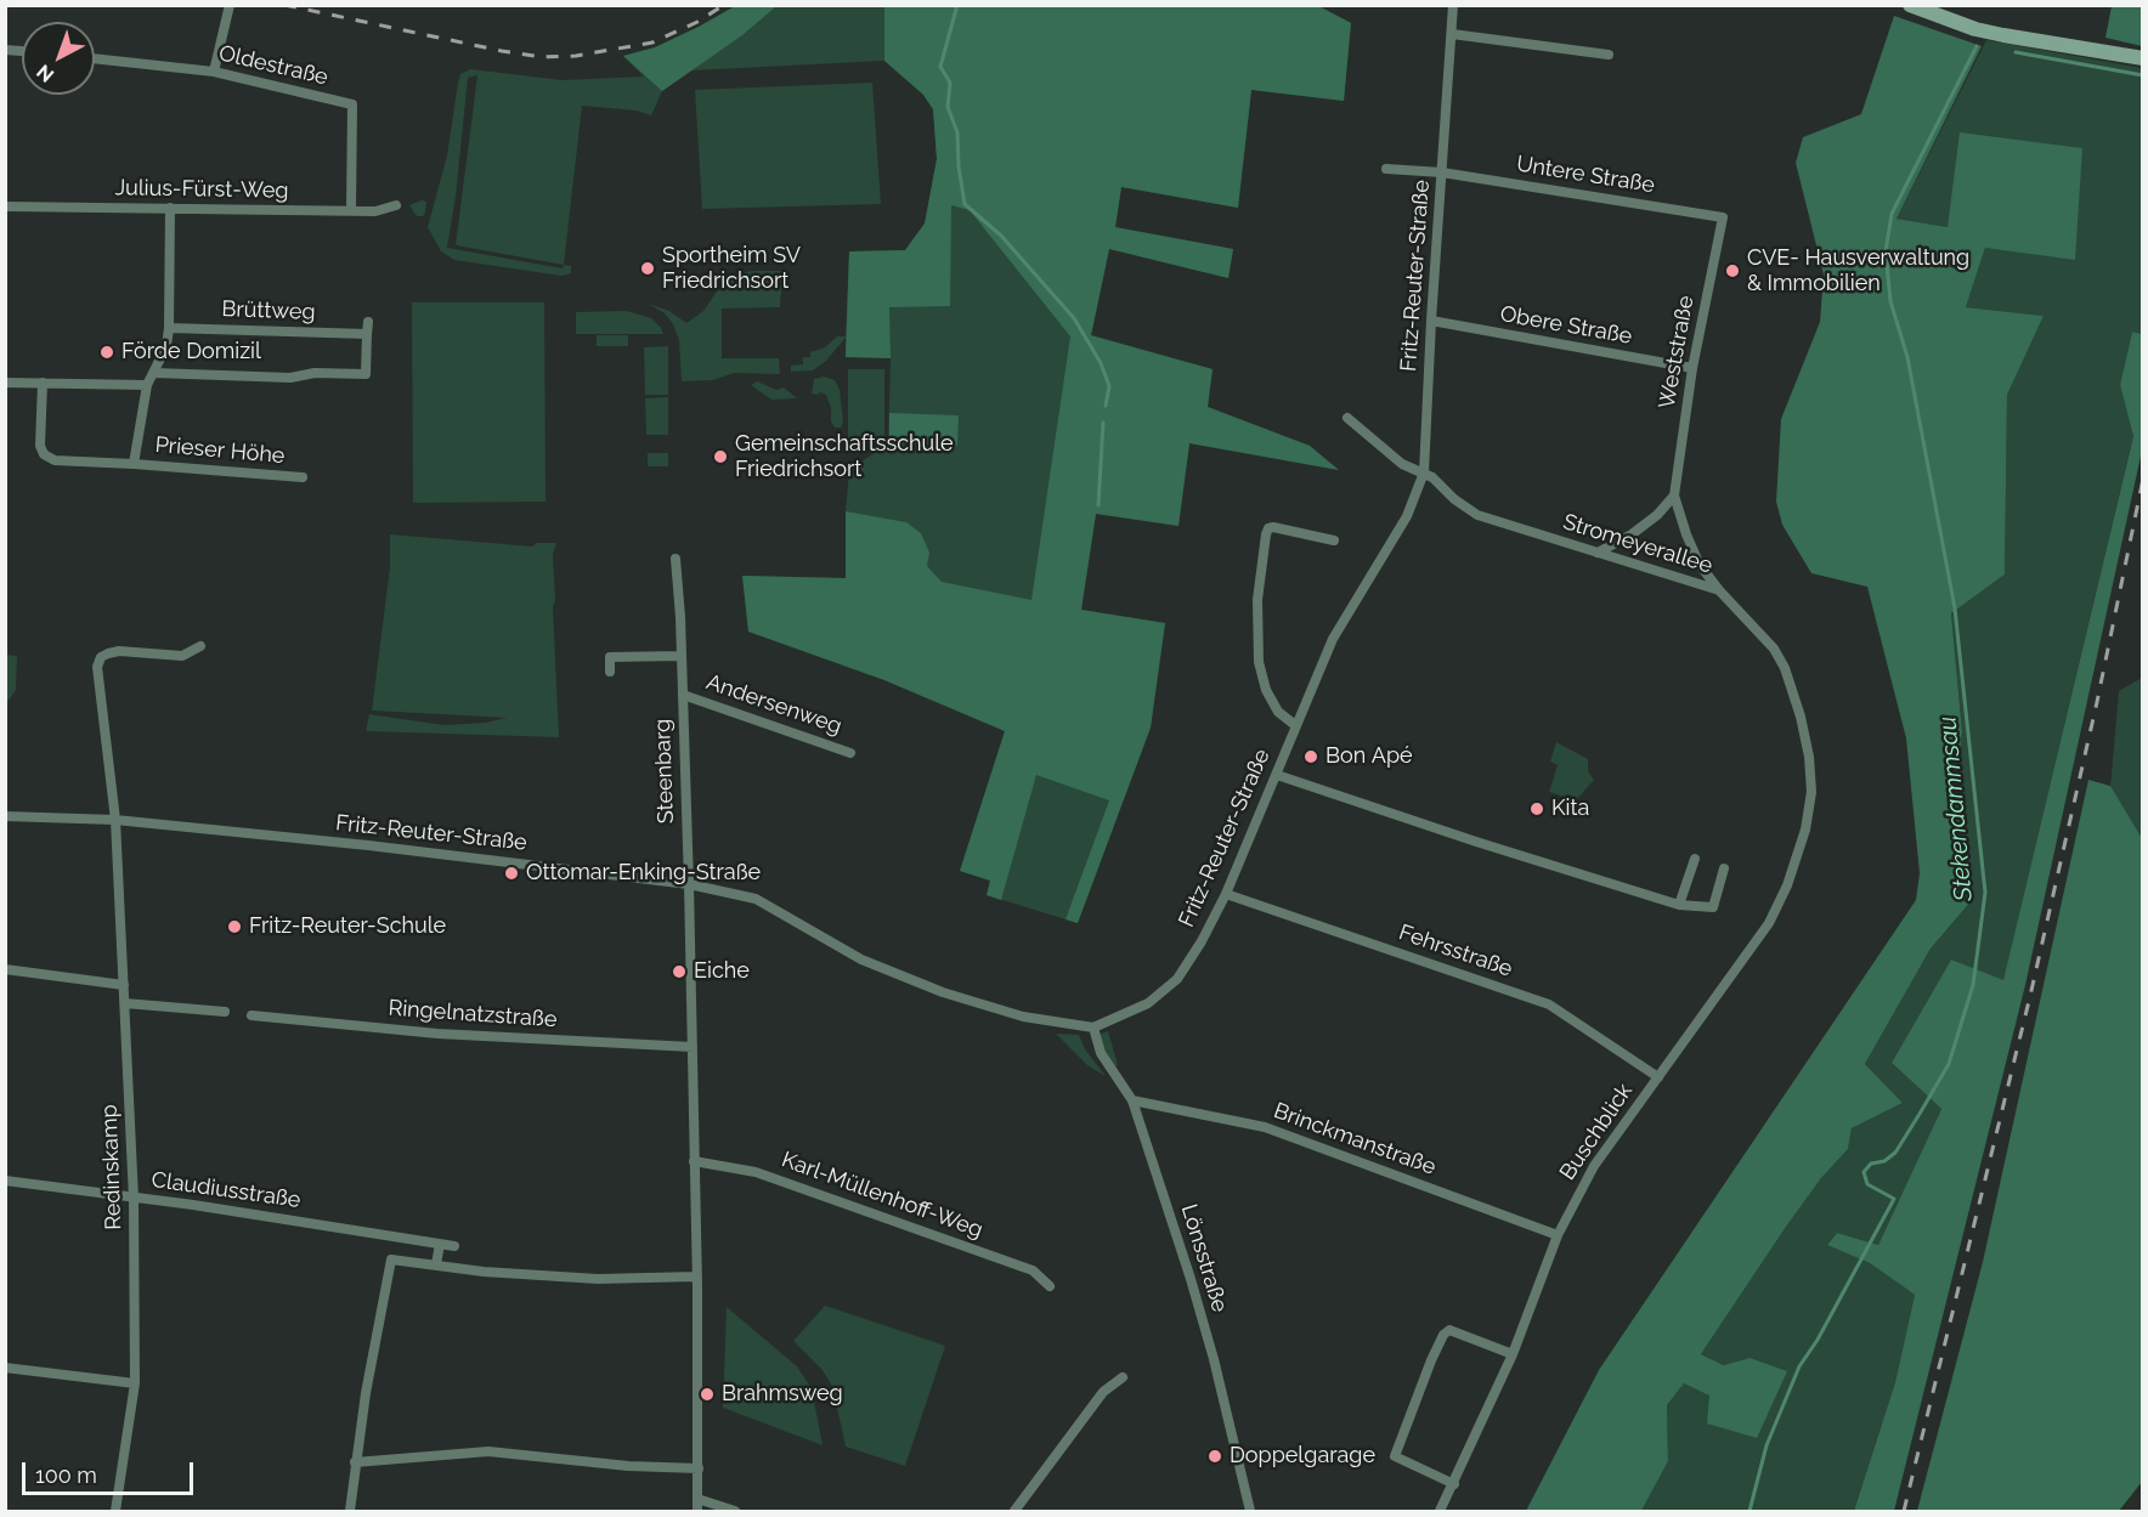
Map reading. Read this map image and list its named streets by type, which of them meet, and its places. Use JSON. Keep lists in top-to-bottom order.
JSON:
{
  "streets": {
    "street": [
      "Oldestraße",
      "Untere Straße",
      "Julius-Fürst-Weg",
      "Fritz-Reuter-Straße",
      "Brüttweg",
      "Obere Straße",
      "Weststraße",
      "Prieser Höhe",
      "Stromeyerallee",
      "Andersenweg",
      "Steenbarg",
      "Fehrsstraße",
      "Ringelnatzstraße",
      "Buschblick",
      "Brinckmanstraße",
      "Redinskamp",
      "Claudiusstraße",
      "Karl-Müllenhoff-Weg",
      "Lönsstraße"
    ]
  },
  "crossings": [
    ["Oldestraße", "Julius-Fürst-Weg"],
    ["Untere Straße", "Fritz-Reuter-Straße"],
    ["Untere Straße", "Weststraße"],
    ["Fritz-Reuter-Straße", "Obere Straße"],
    ["Fritz-Reuter-Straße", "Stromeyerallee"],
    ["Fritz-Reuter-Straße", "Steenbarg"],
    ["Fritz-Reuter-Straße", "Fehrsstraße"],
    ["Fritz-Reuter-Straße", "Redinskamp"],
    ["Fritz-Reuter-Straße", "Lönsstraße"],
    ["Obere Straße", "Weststraße"],
    ["Weststraße", "Stromeyerallee"],
    ["Stromeyerallee", "Buschblick"],
    ["Andersenweg", "Steenbarg"],
    ["Fehrsstraße", "Buschblick"],
    ["Buschblick", "Brinckmanstraße"],
    ["Brinckmanstraße", "Lönsstraße"],
    ["Redinskamp", "Claudiusstraße"]
  ],
  "water": ["Stekendammsau"],
  "places": [
    "Sportheim SV Friedrichsort",
    "CVE- Hausverwaltung & Immobilien",
    "Förde Domizil",
    "Gemeinschaftsschule Friedrichsort",
    "Bon Apé",
    "Kita",
    "Ottomar-Enking-Straße",
    "Fritz-Reuter-Schule",
    "Eiche",
    "Brahmsweg",
    "Doppelgarage"
  ],
  "scale_bar": "100 m",
  "north": "bottom left"
}
